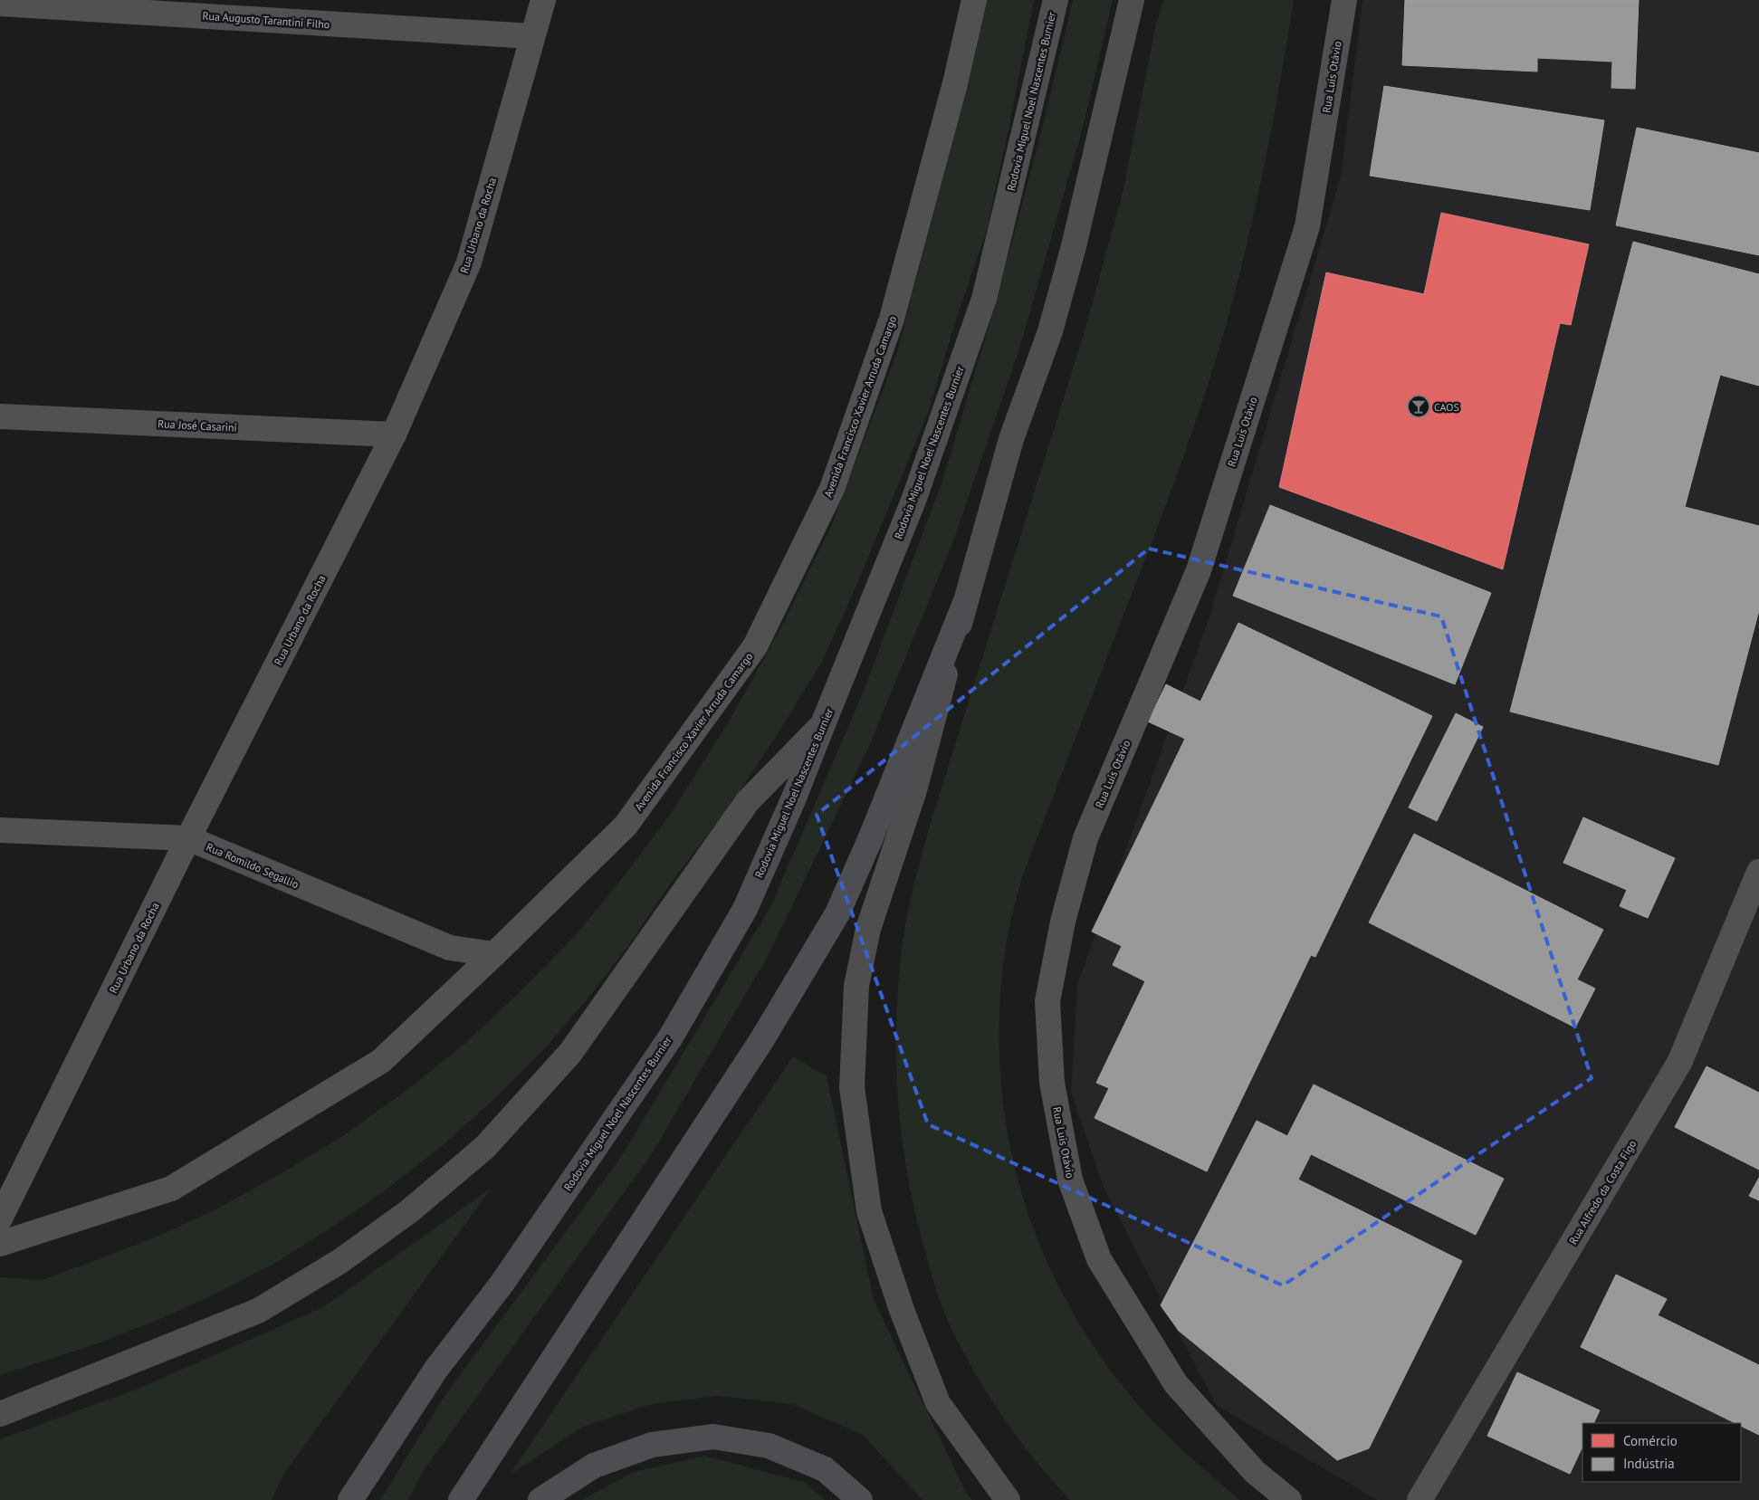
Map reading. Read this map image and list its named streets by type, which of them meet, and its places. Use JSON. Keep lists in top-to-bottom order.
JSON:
{
  "streets": {
    "highway": ["Rodovia Miguel Noel Nascentes Burnier"],
    "street": [
      "Rua Augusto Tarantini Filho",
      "Rua Luis Otávio",
      "Rua Urbano da Rocha",
      "Avenida Francisco Xavier Arruda Camargo",
      "Rua José Casarini",
      "Rua Romildo Segallio",
      "Rua Alfredo da Costa Figo"
    ]
  },
  "crossings": [
    ["Rua Augusto Tarantini Filho", "Rua Urbano da Rocha"],
    ["Rua Urbano da Rocha", "Rua José Casarini"],
    ["Rua Urbano da Rocha", "Rua Romildo Segallio"],
    ["Avenida Francisco Xavier Arruda Camargo", "Rua Romildo Segallio"]
  ],
  "places": {
    "bar": ["CAOS"]
  },
  "legend": ["Comércio", "Indústria"]
}
